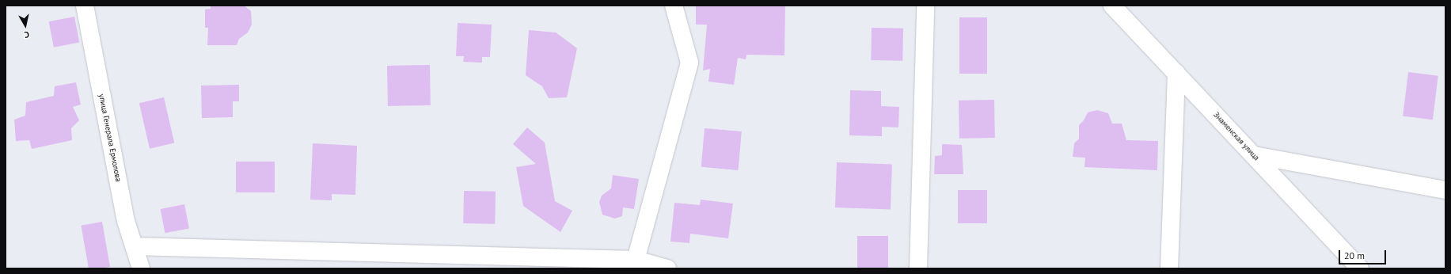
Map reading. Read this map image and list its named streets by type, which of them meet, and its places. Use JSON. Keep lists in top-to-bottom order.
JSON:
{
  "streets": {
    "street": ["Знаменская улица", "улица Генерала Ермолова"]
  },
  "scale_bar": "20 m",
  "north": "bottom"
}
